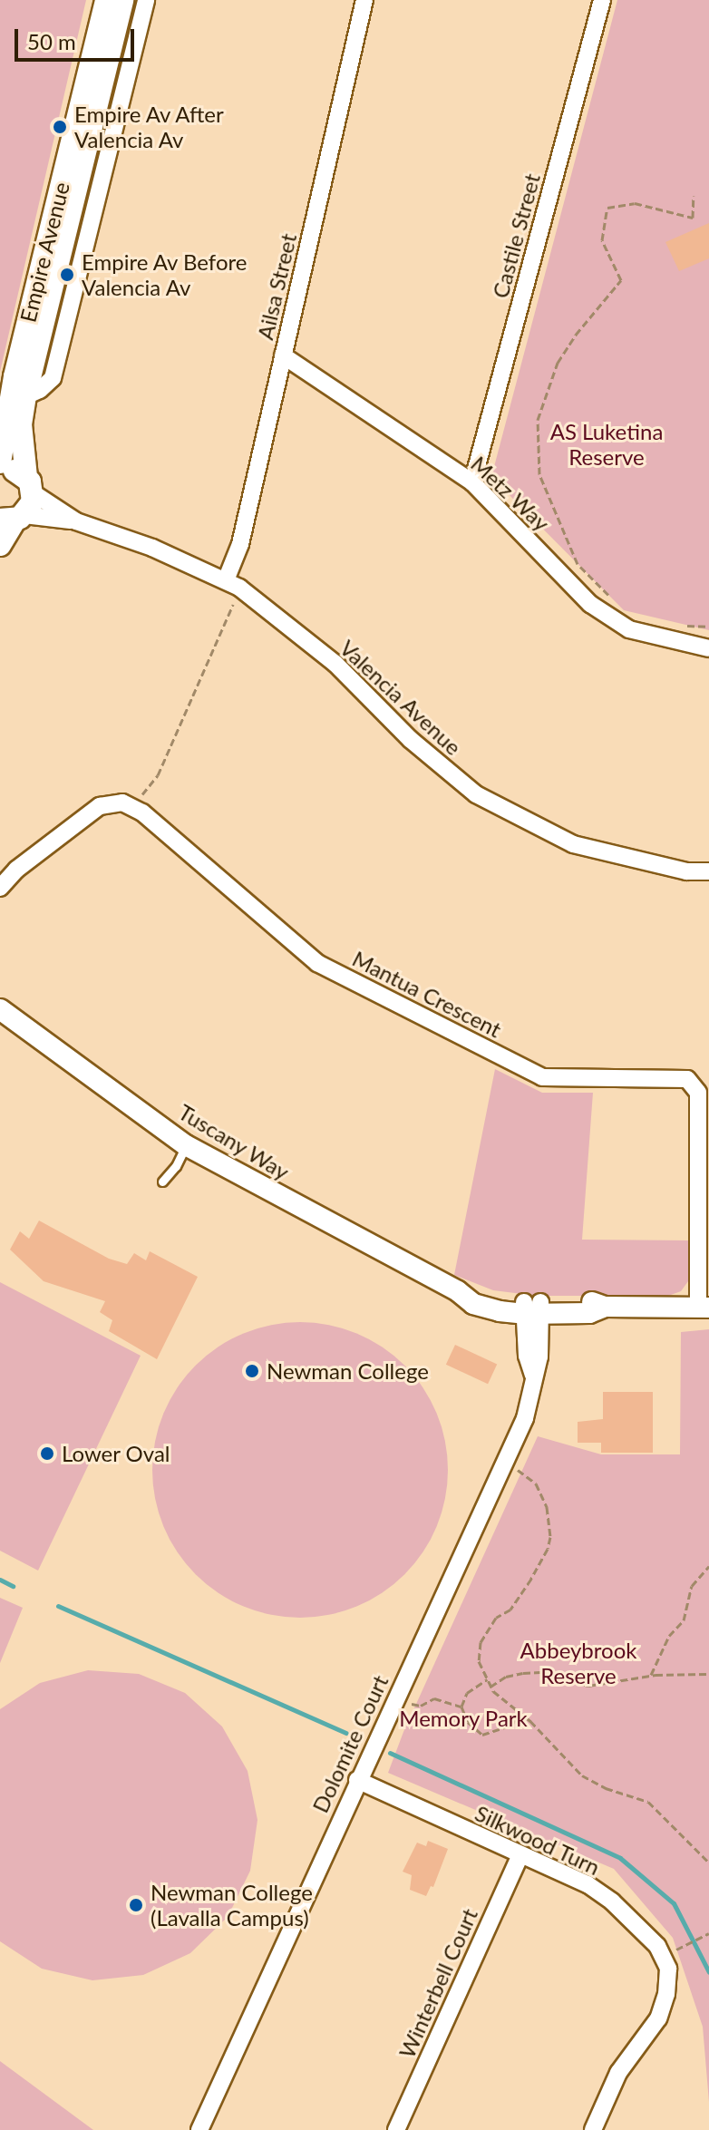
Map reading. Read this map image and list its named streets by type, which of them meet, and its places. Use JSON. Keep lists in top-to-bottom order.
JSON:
{
  "streets": {
    "main road": ["Empire Avenue"],
    "street": [
      "Castile Street",
      "Ailsa Street",
      "Metz Way",
      "Valencia Avenue",
      "Mantua Crescent",
      "Tuscany Way",
      "Dolomite Court",
      "Silkwood Turn",
      "Winterbell Court"
    ]
  },
  "crossings": [
    ["Castile Street", "Metz Way"],
    ["Empire Avenue", "Valencia Avenue"],
    ["Ailsa Street", "Metz Way"],
    ["Ailsa Street", "Valencia Avenue"],
    ["Mantua Crescent", "Tuscany Way"],
    ["Tuscany Way", "Dolomite Court"],
    ["Dolomite Court", "Silkwood Turn"],
    ["Silkwood Turn", "Winterbell Court"]
  ],
  "parks": ["AS Luketina Reserve", "Abbeybrook Reserve", "Memory Park"],
  "places": [
    "Empire Av After Valencia Av",
    "Empire Av Before Valencia Av",
    "Newman College",
    "Lower Oval",
    "Newman College (Lavalla Campus)"
  ],
  "scale_bar": "50 m"
}
